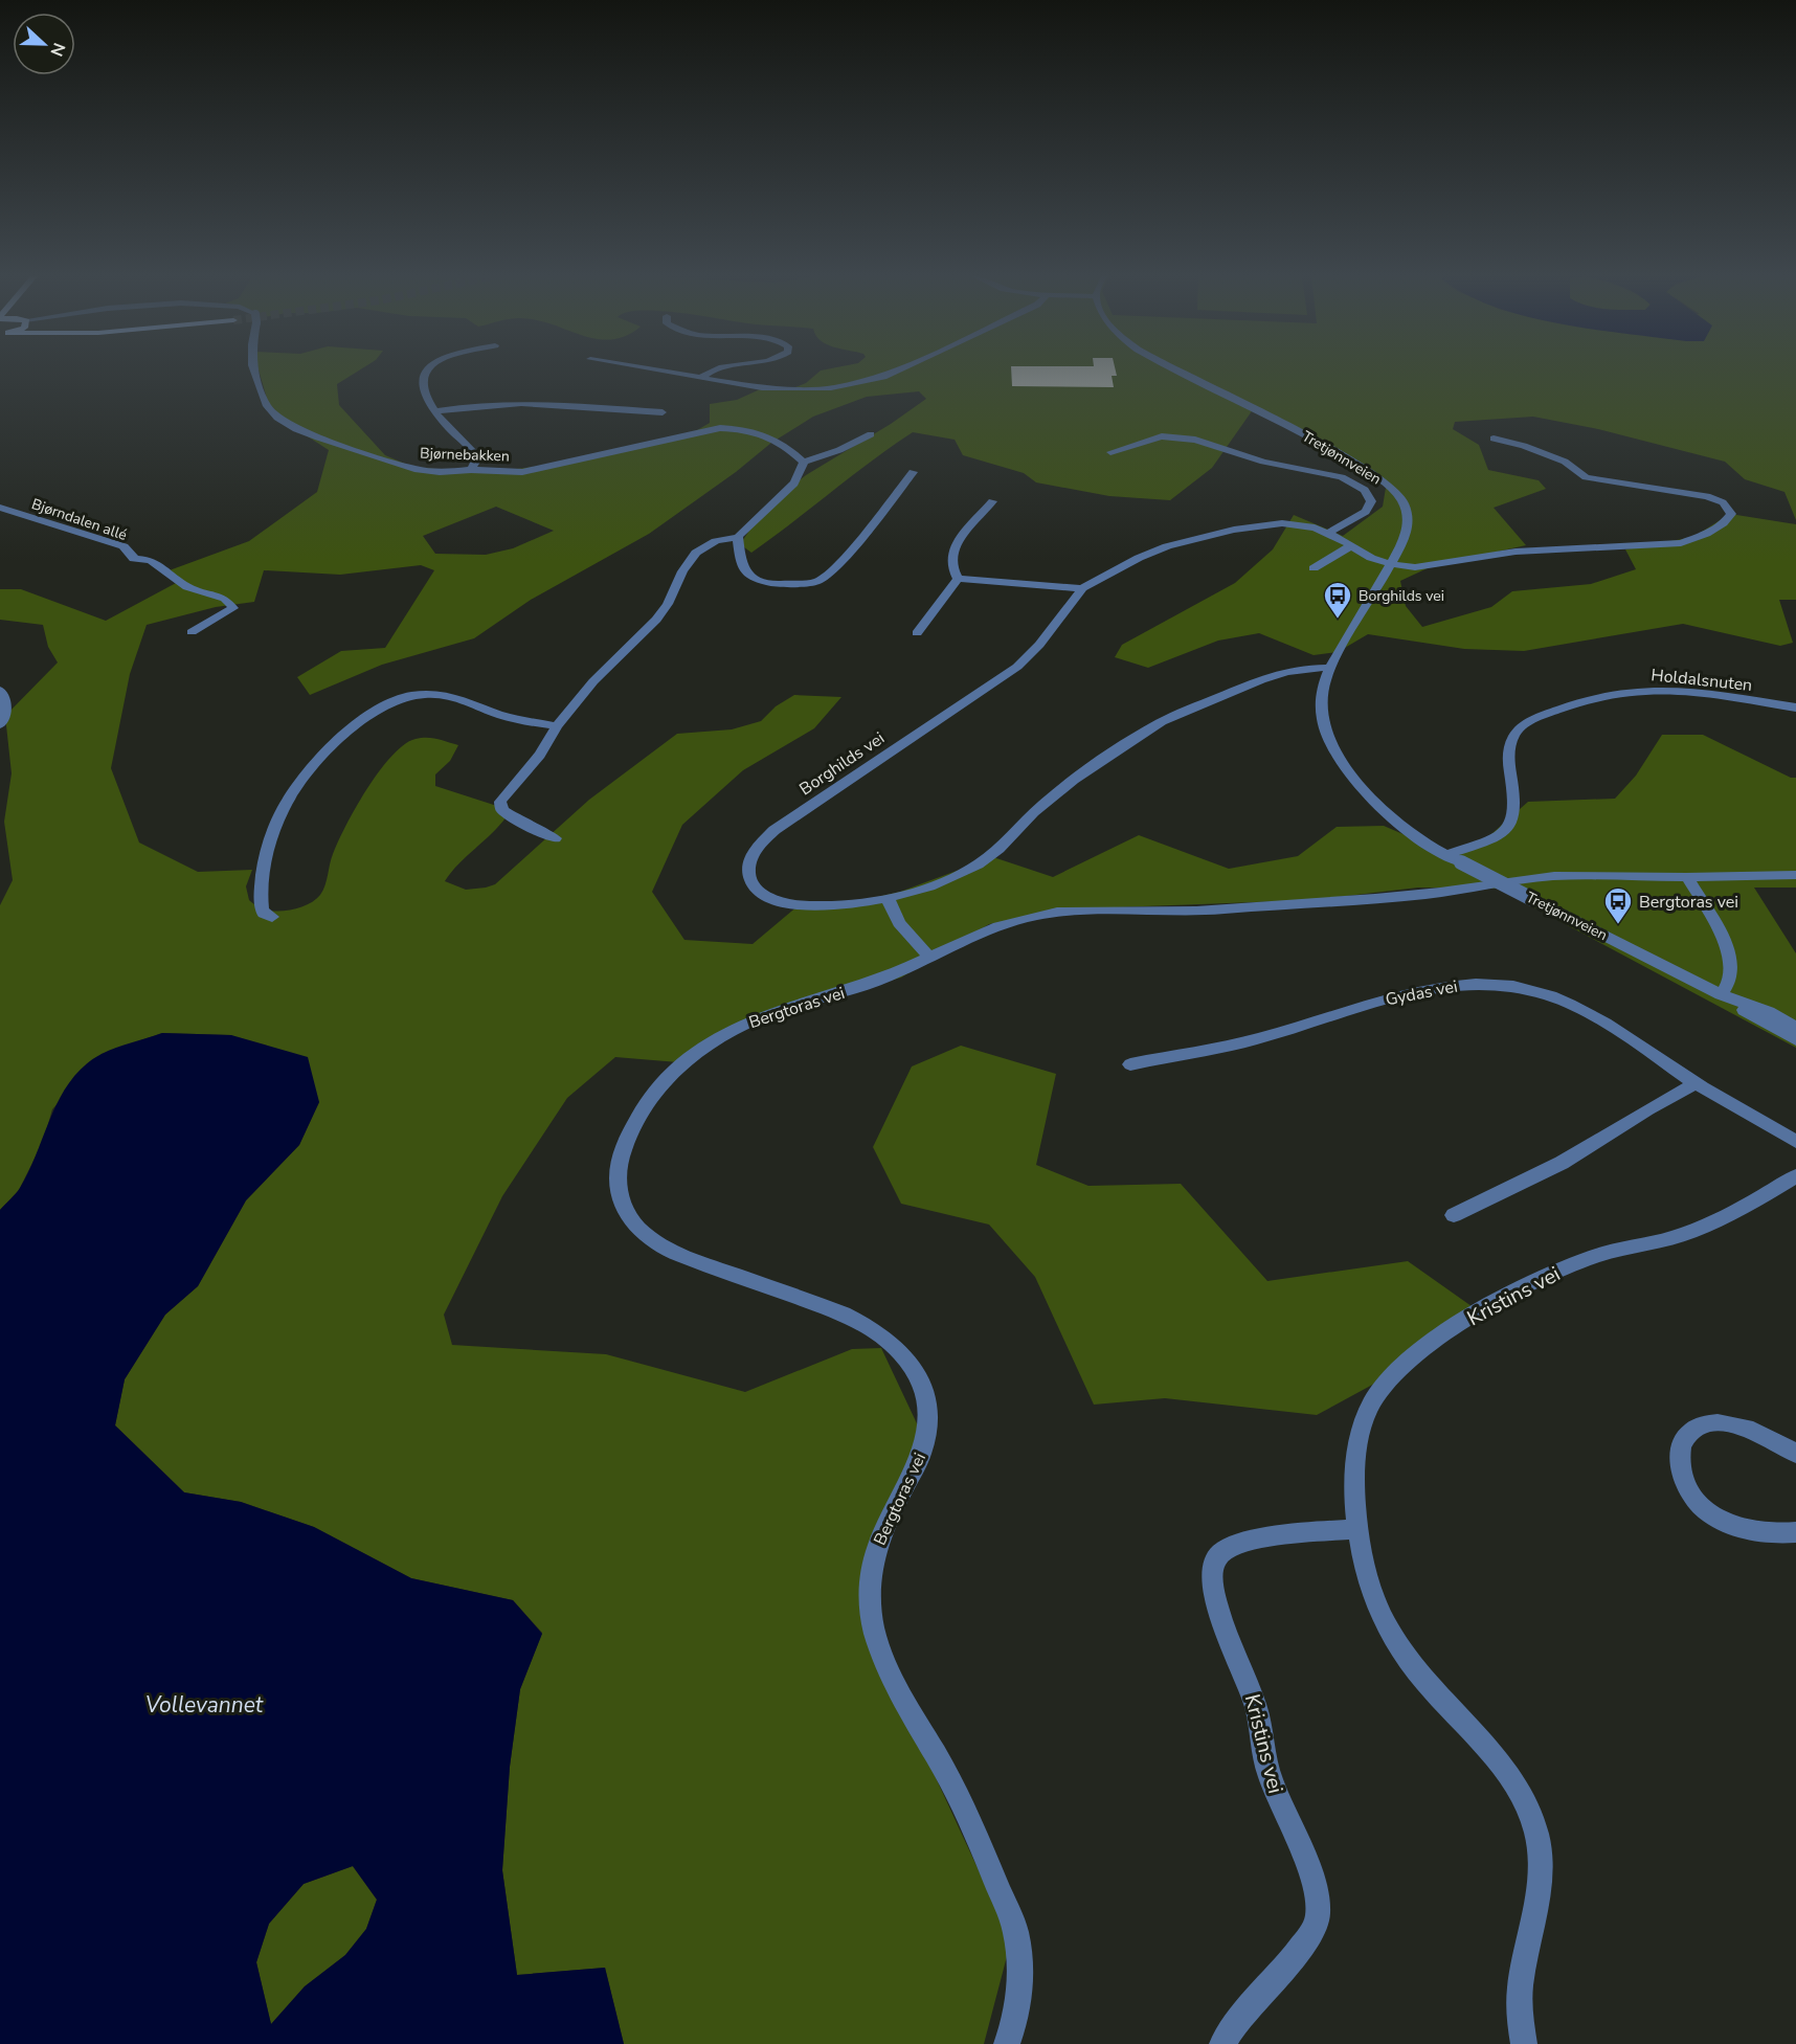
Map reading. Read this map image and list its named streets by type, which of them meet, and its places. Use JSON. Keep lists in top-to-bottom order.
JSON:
{
  "streets": {
    "street": [
      "Bjørnebakken",
      "Tretjønnveien",
      "Bjørndalen allé",
      "Holdalsnuten",
      "Borghilds vei",
      "Gydas vei",
      "Bergtoras vei",
      "Kristins vei"
    ]
  },
  "crossings": [
    ["Tretjønnveien", "Holdalsnuten"],
    ["Tretjønnveien", "Borghilds vei"]
  ],
  "water": ["Vollevannet"],
  "places": {
    "bus stop": ["Borghilds vei", "Bergtoras vei"]
  },
  "north": "right"
}
